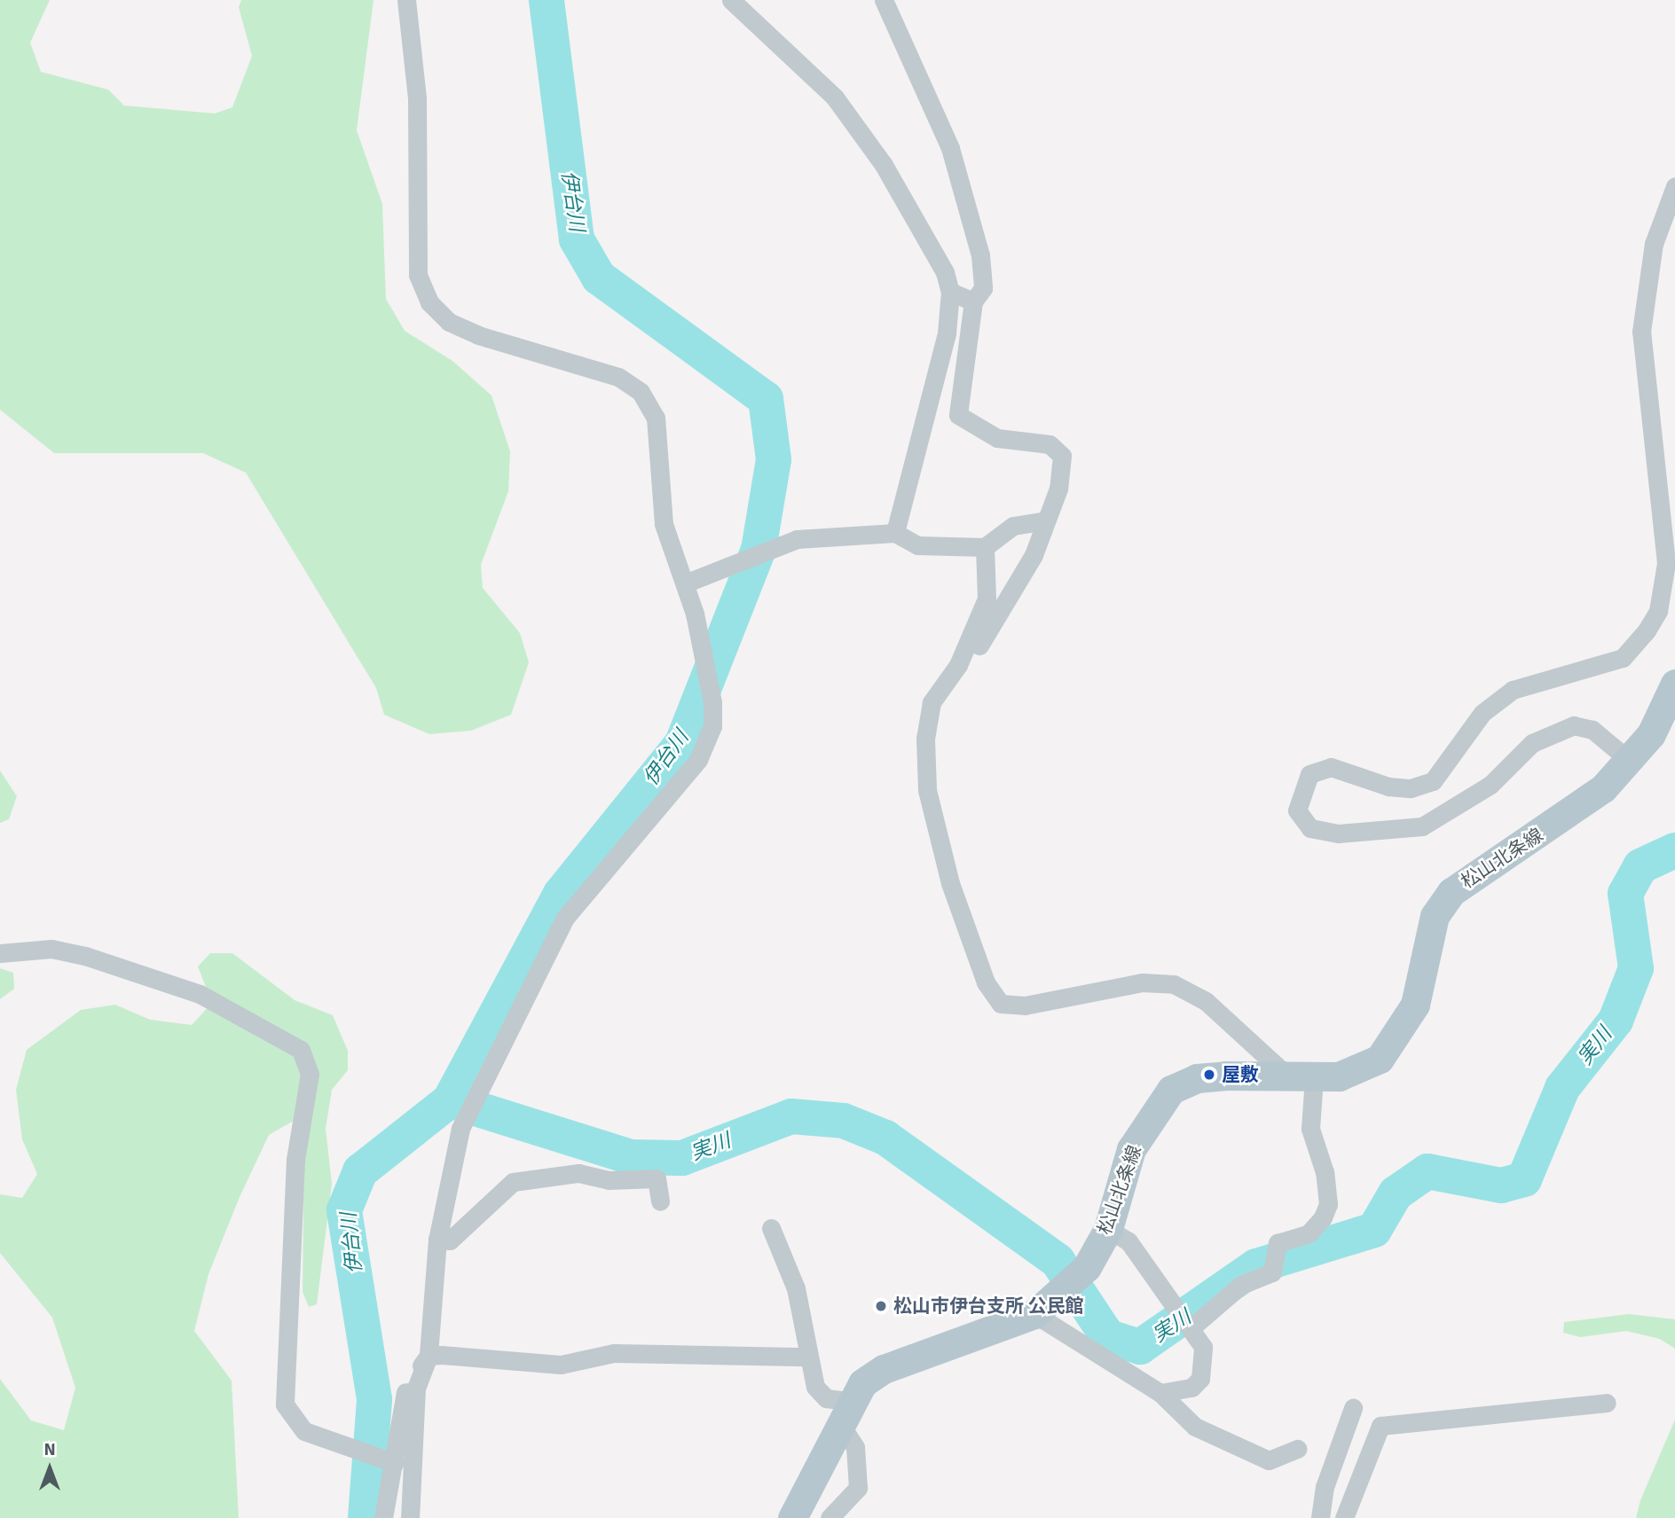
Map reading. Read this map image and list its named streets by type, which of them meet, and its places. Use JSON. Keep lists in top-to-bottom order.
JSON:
{
  "streets": {
    "main road": ["松山北条線"]
  },
  "water": ["伊台川", "実川"],
  "places": ["屋敷", "松山市伊台支所 公民館"],
  "north": "top"
}
